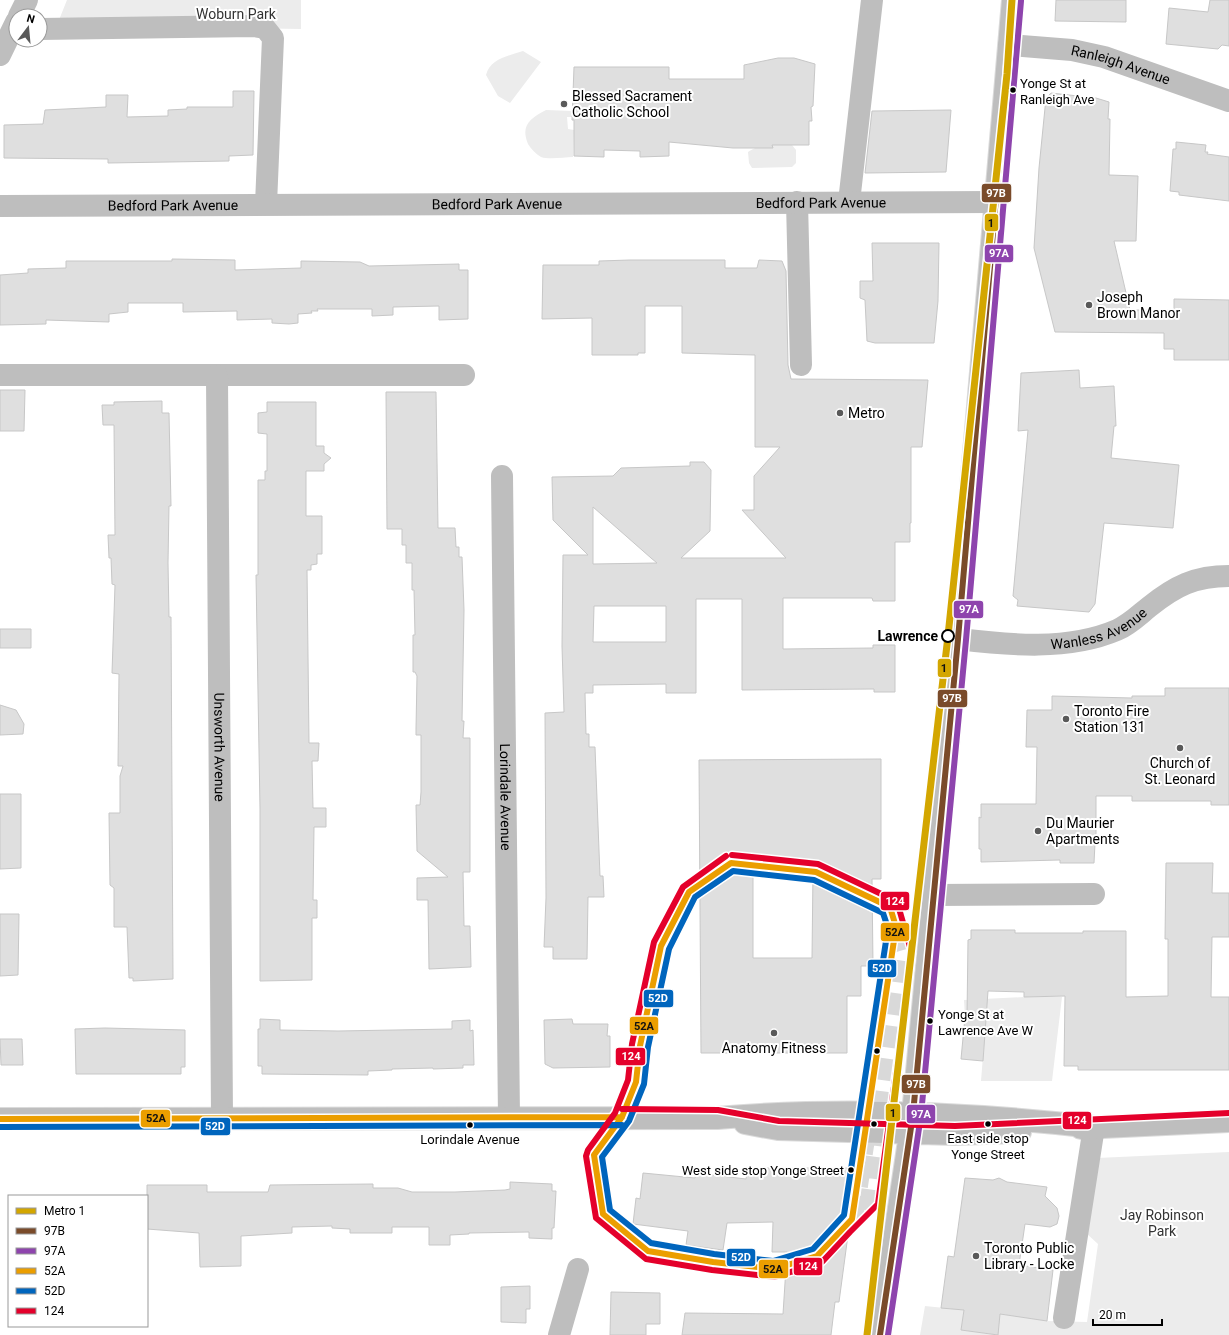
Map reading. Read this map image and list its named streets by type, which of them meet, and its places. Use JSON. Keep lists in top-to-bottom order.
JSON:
{
  "streets": {
    "street": [
      "Ranleigh Avenue",
      "Bedford Park Avenue",
      "Wanless Avenue",
      "Unsworth Avenue",
      "Lorindale Avenue"
    ]
  },
  "parks": ["Woburn Park", "Jay Robinson Park"],
  "places": [
    "Yonge St at Ranleigh Ave",
    "Blessed Sacrament Catholic School",
    "Joseph Brown Manor",
    "Metro",
    "Lawrence",
    "Toronto Fire Station 131",
    "Church of St. Leonard",
    "Du Maurier Apartments",
    "Yonge St at Lawrence Ave W",
    "Anatomy Fitness",
    "East side stop Yonge Street",
    "Lorindale Avenue",
    "West side stop Yonge Street",
    "Toronto Public Library - Locke"
  ],
  "lines": [
    "metro line 1",
    "transit line 97B",
    "transit line 97A",
    "transit line 124",
    "transit line 52A",
    "transit line 52D"
  ],
  "legend": [
    "Metro 1",
    "97B",
    "97A",
    "52A",
    "52D",
    "124"
  ],
  "scale_bar": "20 m",
  "north": "top"
}
